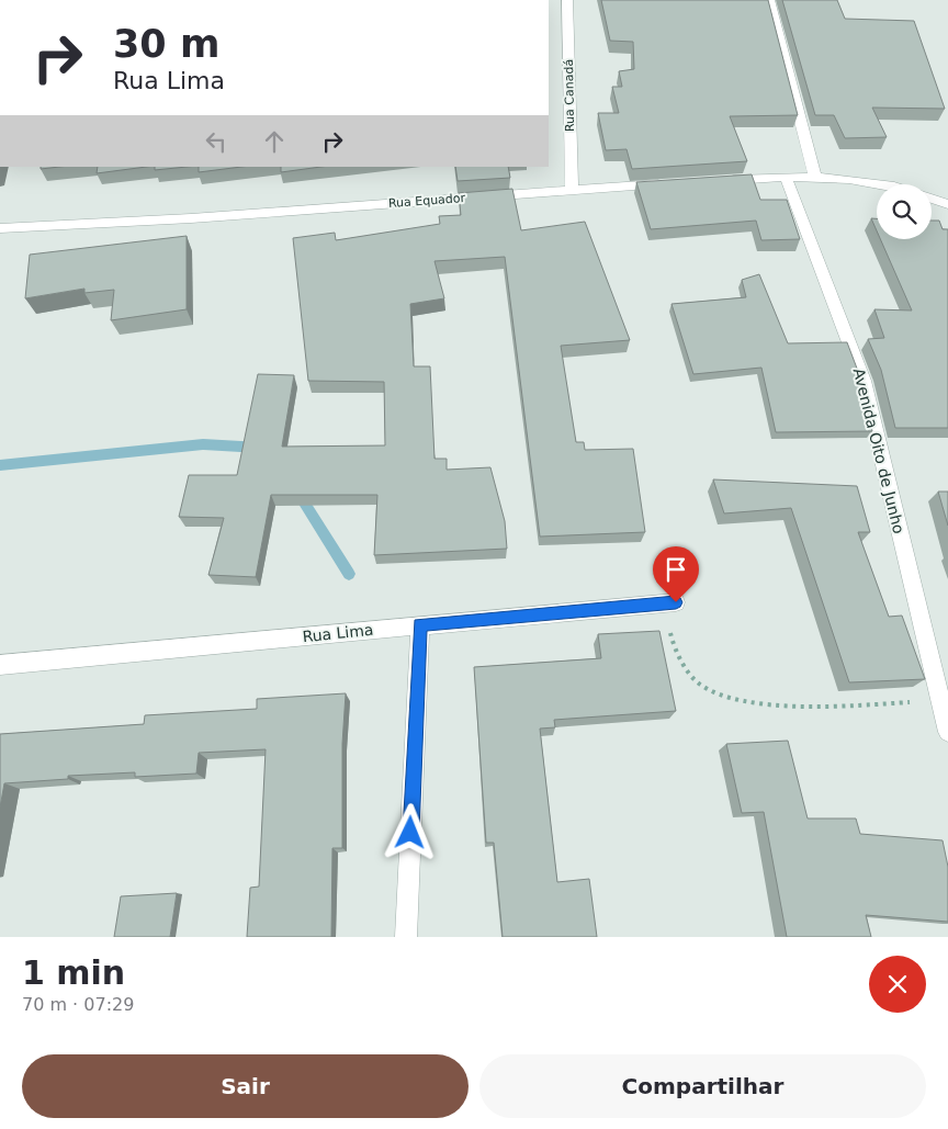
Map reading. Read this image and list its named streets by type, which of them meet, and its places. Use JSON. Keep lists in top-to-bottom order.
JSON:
{
  "streets": {
    "street": [
      "Rua Canadá",
      "Rua Equador",
      "Avenida Oito de Junho",
      "Rua Lima"
    ]
  },
  "crossings": [
    ["Rua Canadá", "Rua Equador"]
  ],
  "page": {
    "turn": ["30 m", "Rua Lima"],
    "heading": ["1 min", "70 m · 07:29"],
    "buttons": ["Sair", "Compartilhar"]
  }
}
